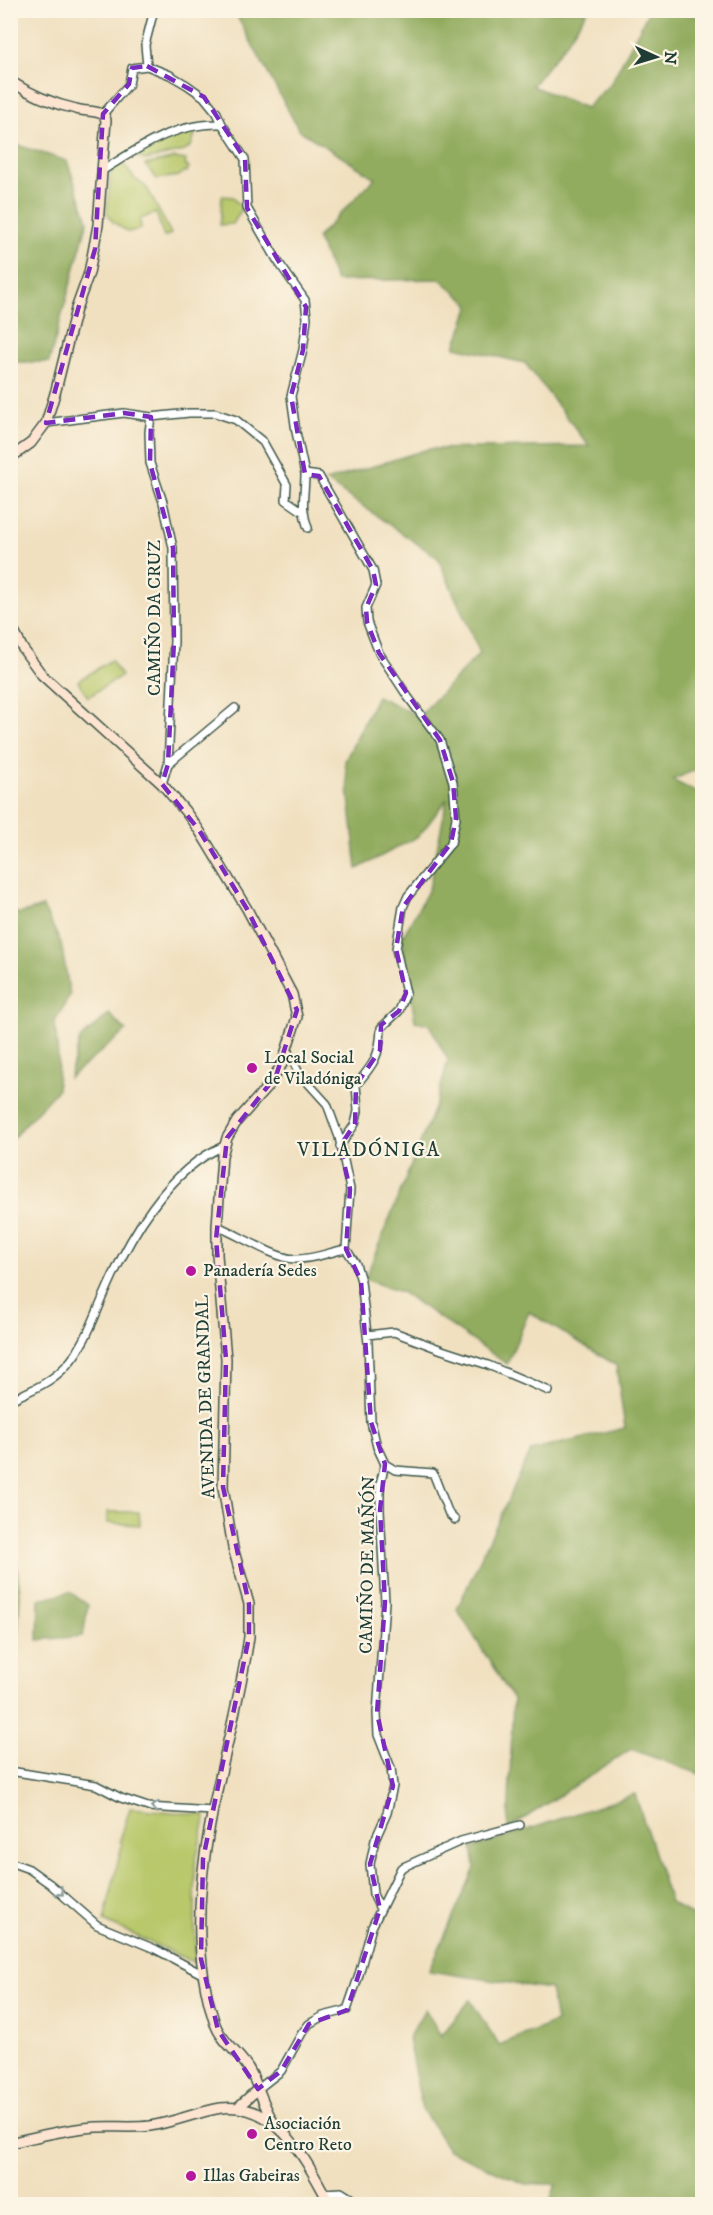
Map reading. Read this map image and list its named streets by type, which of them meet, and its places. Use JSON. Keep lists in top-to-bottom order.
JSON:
{
  "streets": {
    "street": ["CAMIÑO DA CRUZ", "AVENIDA DE GRANDAL", "CAMIÑO DE MAÑÓN"]
  },
  "crossings": [
    ["CAMIÑO DA CRUZ", "AVENIDA DE GRANDAL"]
  ],
  "districts": ["VILADÓNIGA"],
  "places": [
    "Local Social de Viladóniga",
    "Panadería Sedes",
    "Asociación Centro Reto",
    "Illas Gabeiras"
  ],
  "north": "right"
}
